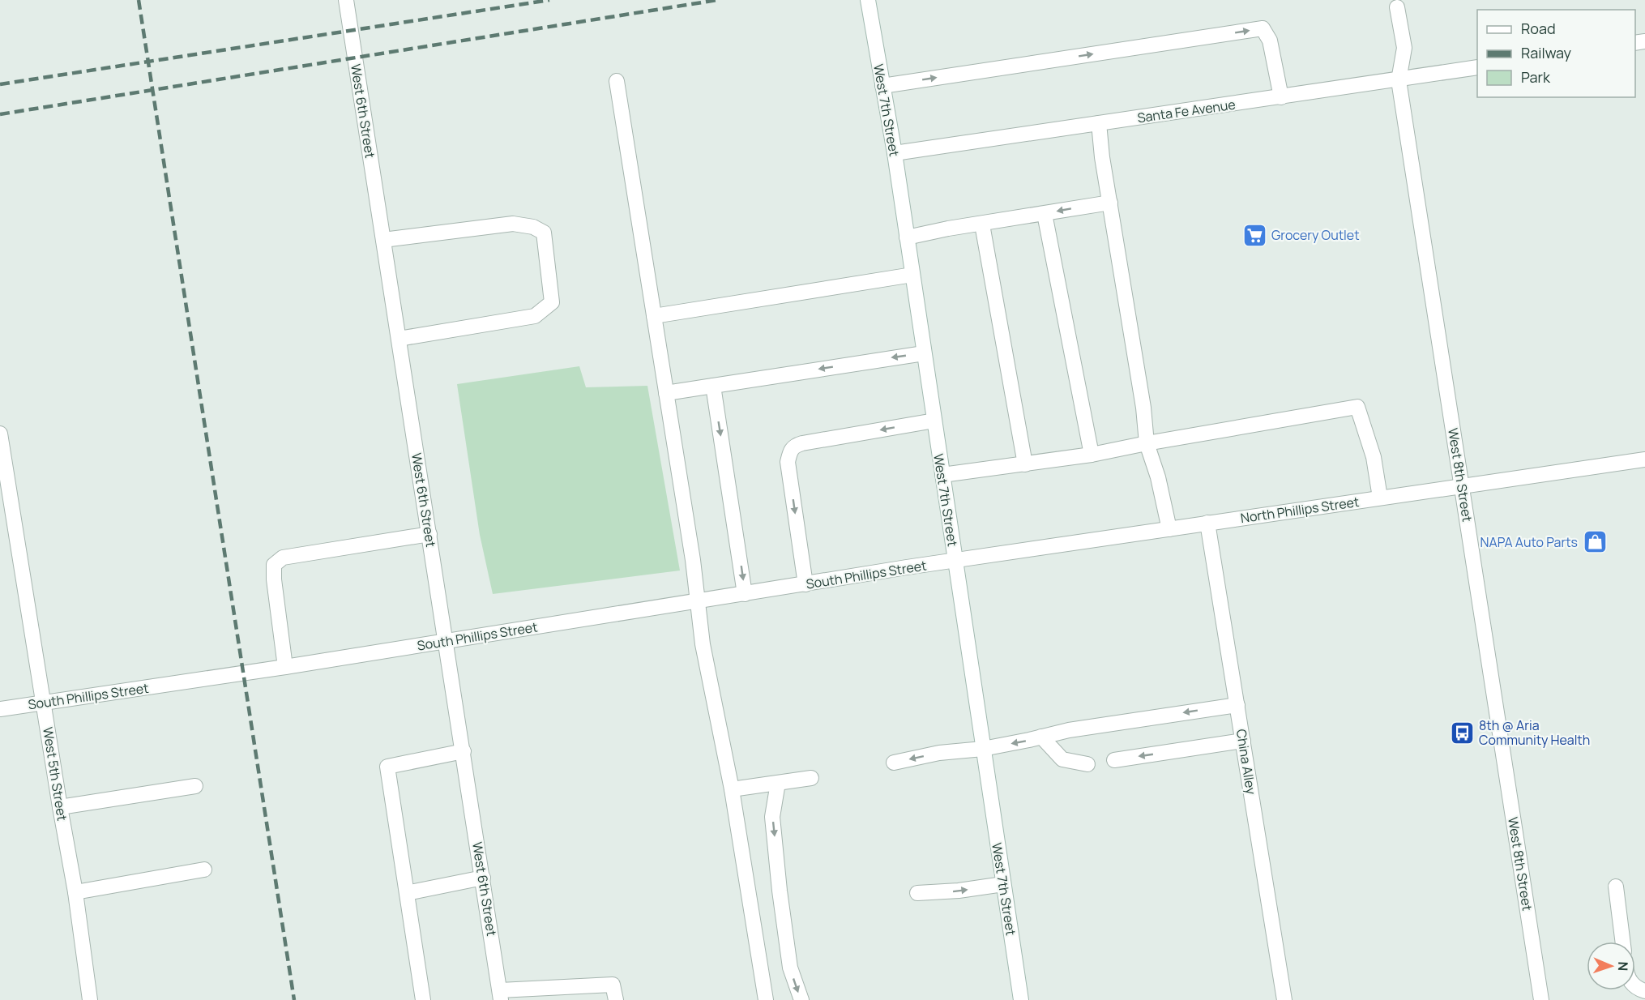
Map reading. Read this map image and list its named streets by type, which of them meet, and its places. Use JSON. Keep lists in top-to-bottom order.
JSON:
{
  "streets": {
    "street": [
      "West 7th Street",
      "West 6th Street",
      "Santa Fe Avenue",
      "West 8th Street",
      "North Phillips Street",
      "South Phillips Street",
      "China Alley",
      "West 5th Street"
    ]
  },
  "crossings": [
    ["West 7th Street", "Santa Fe Avenue"],
    ["West 7th Street", "North Phillips Street"],
    ["West 7th Street", "South Phillips Street"],
    ["West 6th Street", "South Phillips Street"],
    ["Santa Fe Avenue", "West 8th Street"],
    ["West 8th Street", "North Phillips Street"],
    ["North Phillips Street", "South Phillips Street"],
    ["North Phillips Street", "China Alley"],
    ["South Phillips Street", "West 5th Street"]
  ],
  "places": {
    "supermarket": ["Grocery Outlet"],
    "shop": ["NAPA Auto Parts"],
    "bus stop": ["8th @ Aria Community Health"]
  },
  "legend": ["Road", "Railway", "Park"],
  "north": "right"
}
